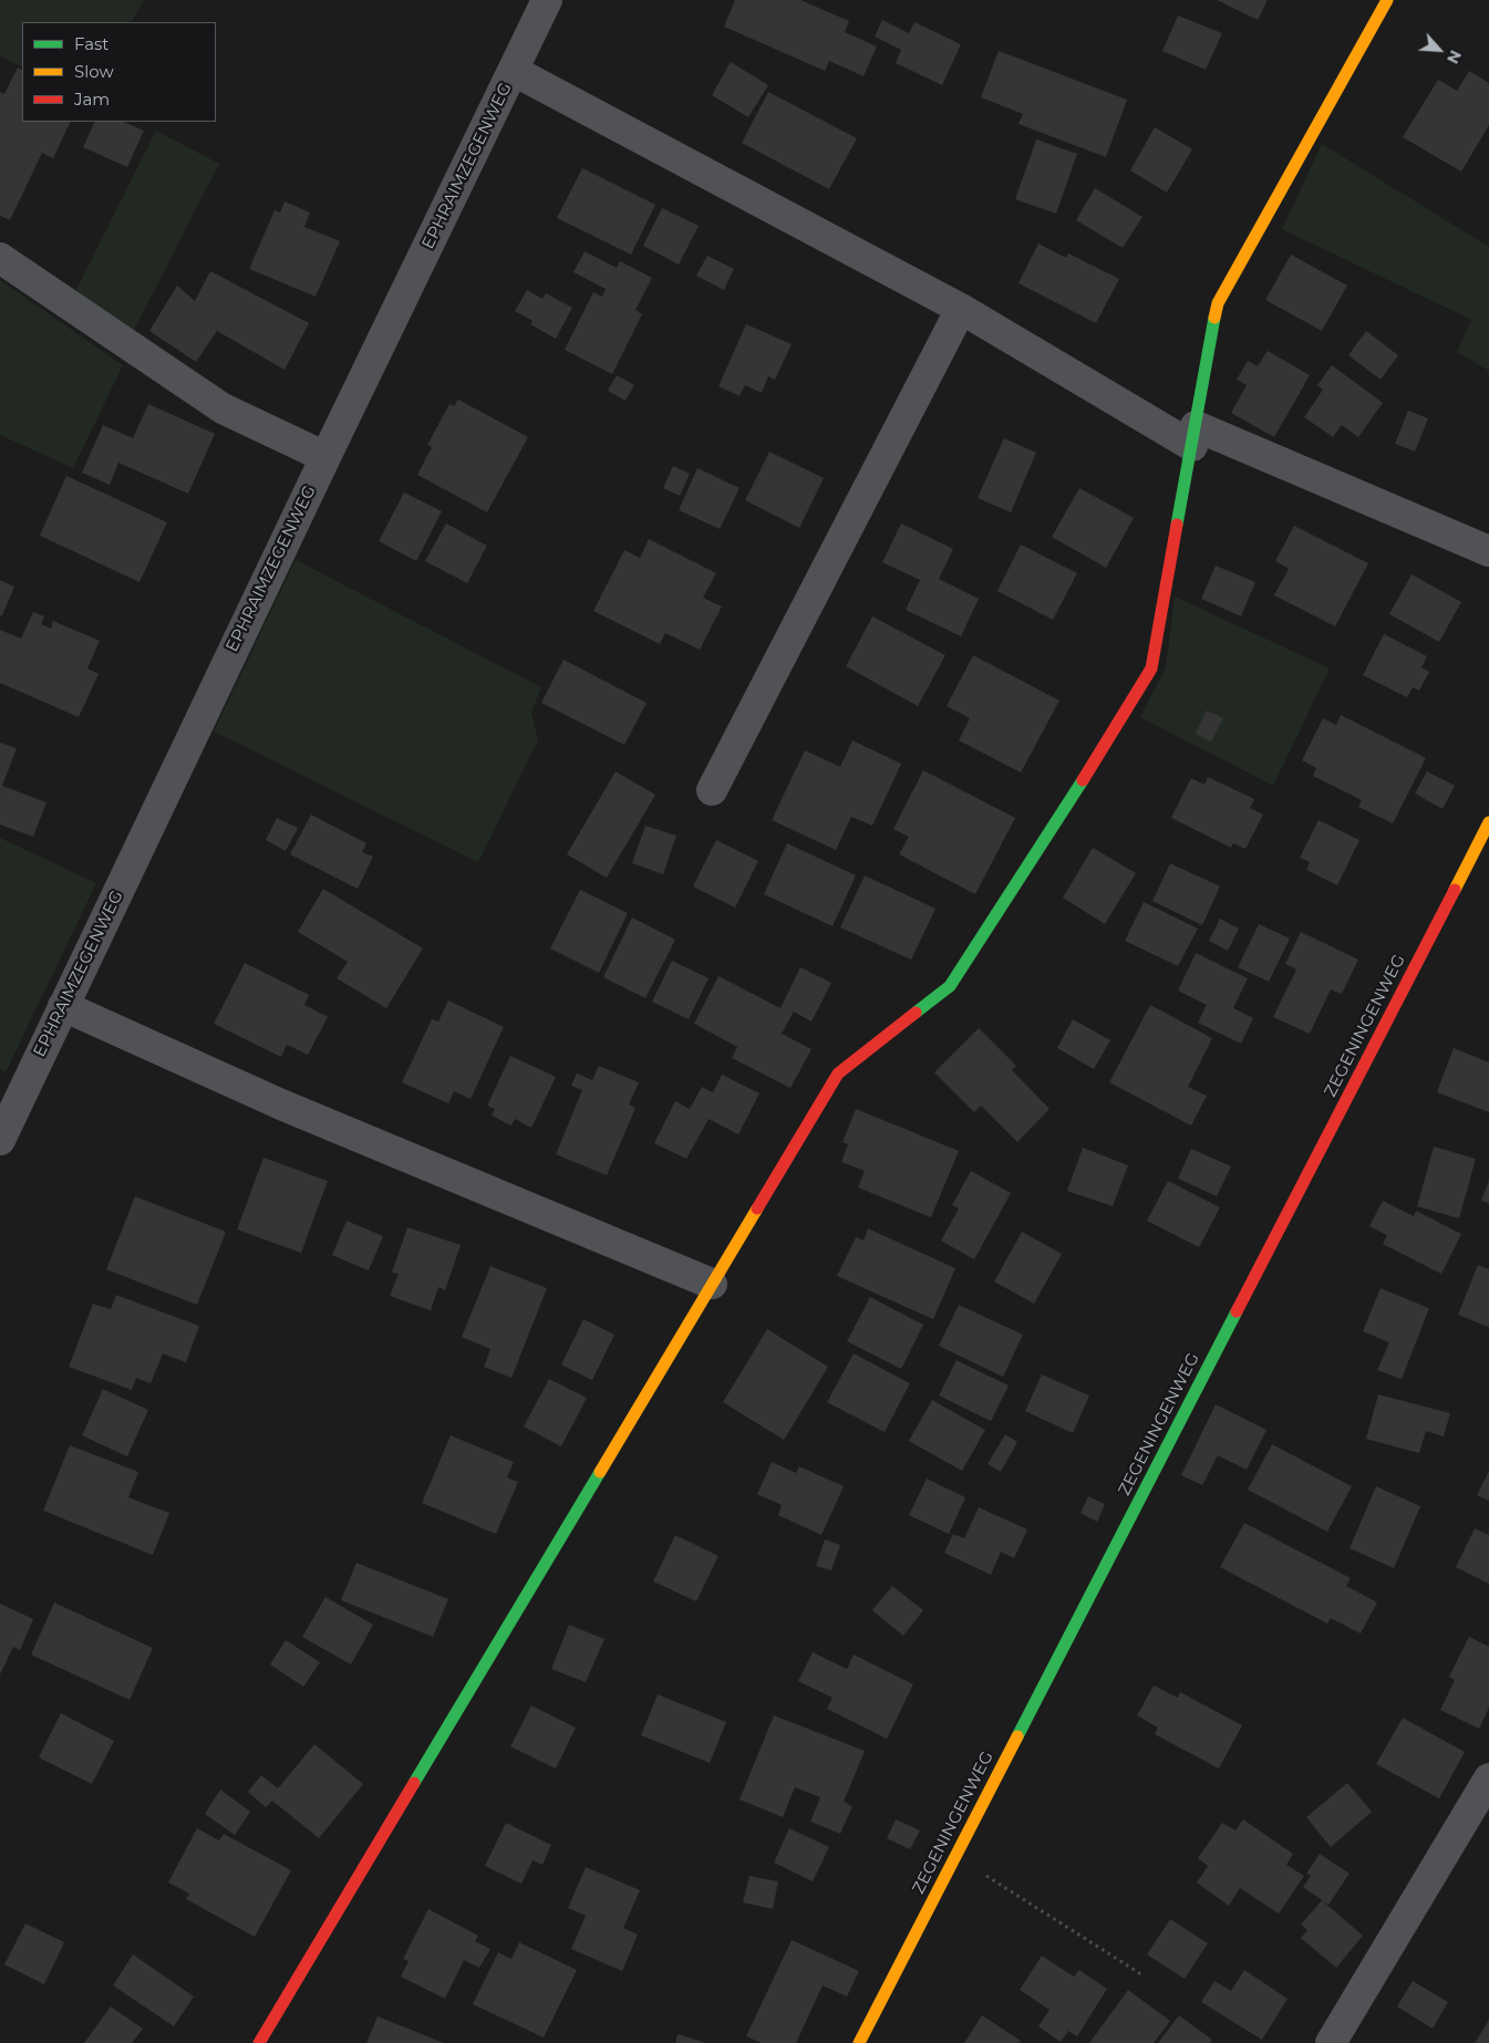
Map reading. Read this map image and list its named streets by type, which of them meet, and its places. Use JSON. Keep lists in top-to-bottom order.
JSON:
{
  "streets": {
    "street": ["EPHRAIMZEGENWEG", "ZEGENINGENWEG"]
  },
  "legend": ["Fast", "Slow", "Jam"],
  "north": "bottom right"
}
